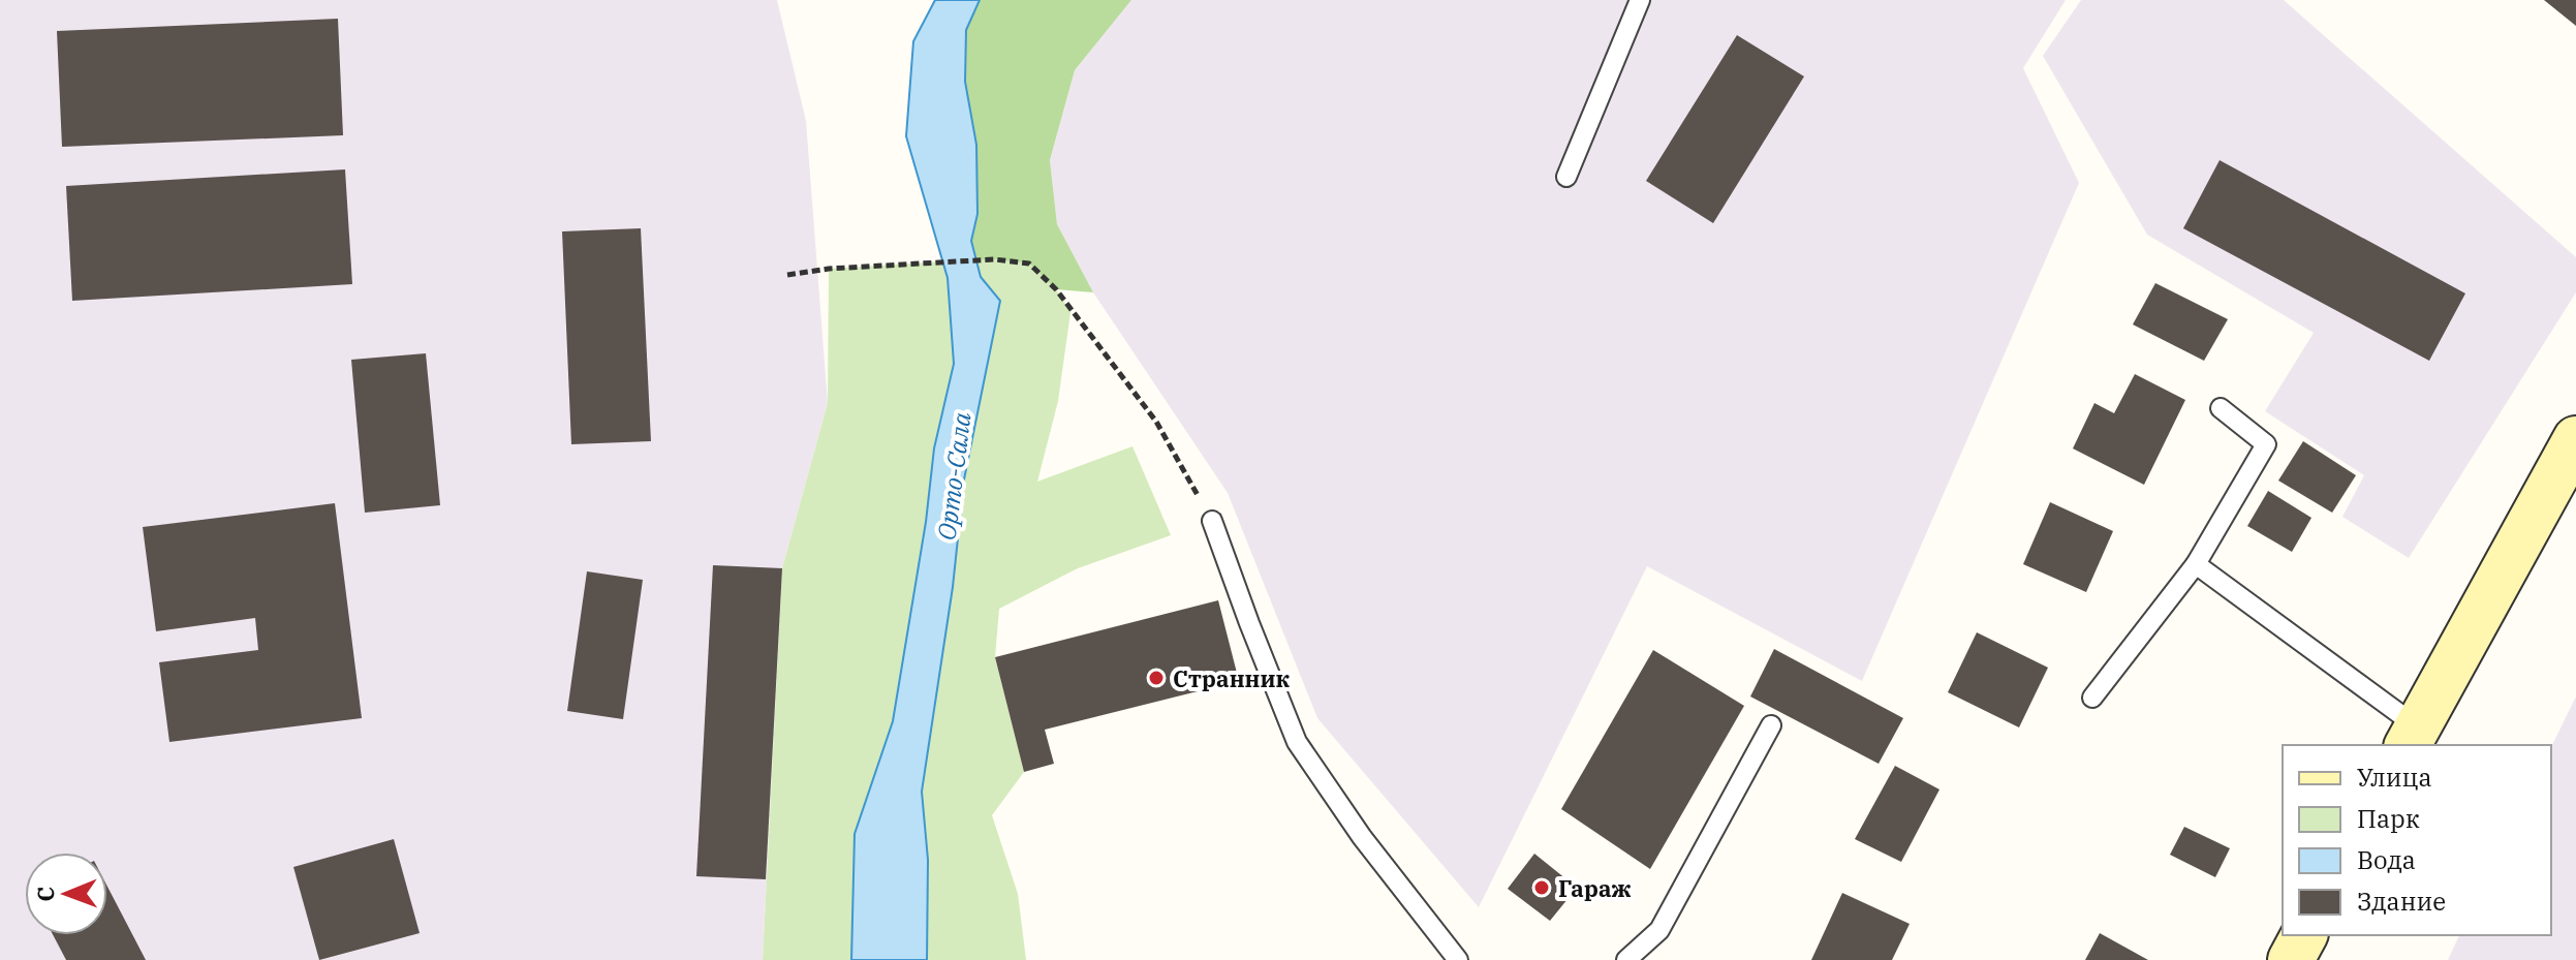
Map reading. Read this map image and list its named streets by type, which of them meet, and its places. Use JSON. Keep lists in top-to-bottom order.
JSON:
{
  "water": ["Орто-Сала"],
  "places": ["Странник", "Гараж"],
  "legend": [
    "Улица",
    "Парк",
    "Вода",
    "Здание"
  ],
  "north": "left"
}
